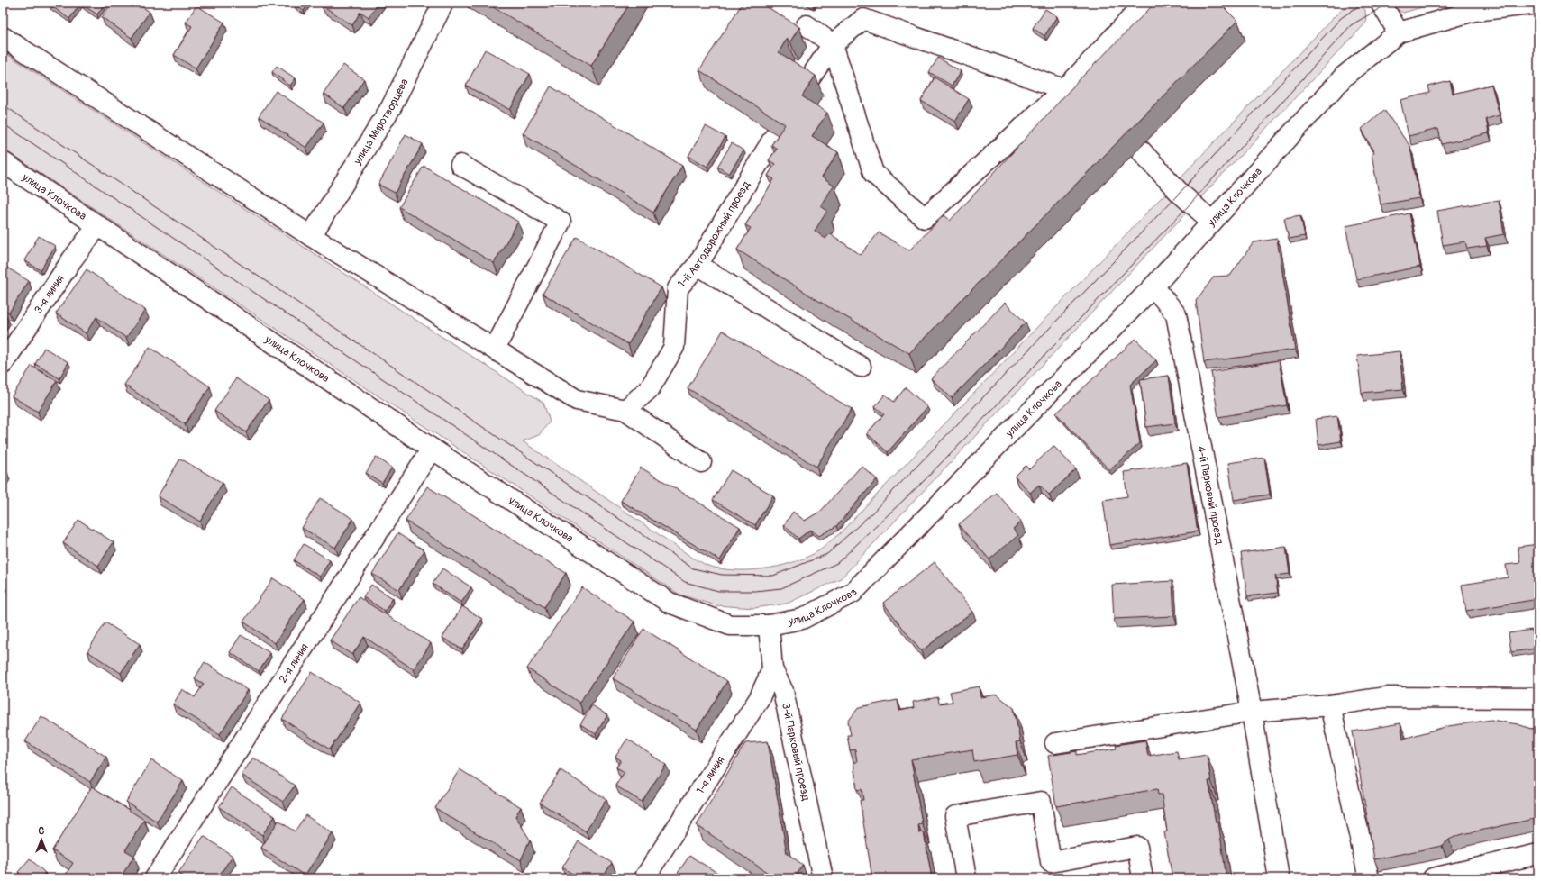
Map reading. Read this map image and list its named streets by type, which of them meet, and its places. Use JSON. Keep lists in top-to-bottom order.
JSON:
{
  "streets": {
    "street": [
      "улица Миротворцева",
      "улица Клочкова",
      "1-й Автодорожный проезд",
      "3-я линия",
      "4-й Парковый проезд",
      "2-я линия",
      "3-й Парковый проезд",
      "1-я линия"
    ]
  },
  "crossings": [
    ["улица Клочкова", "3-я линия"],
    ["улица Клочкова", "4-й Парковый проезд"],
    ["улица Клочкова", "2-я линия"],
    ["улица Клочкова", "3-й Парковый проезд"],
    ["3-й Парковый проезд", "1-я линия"]
  ],
  "north": "top"
}
